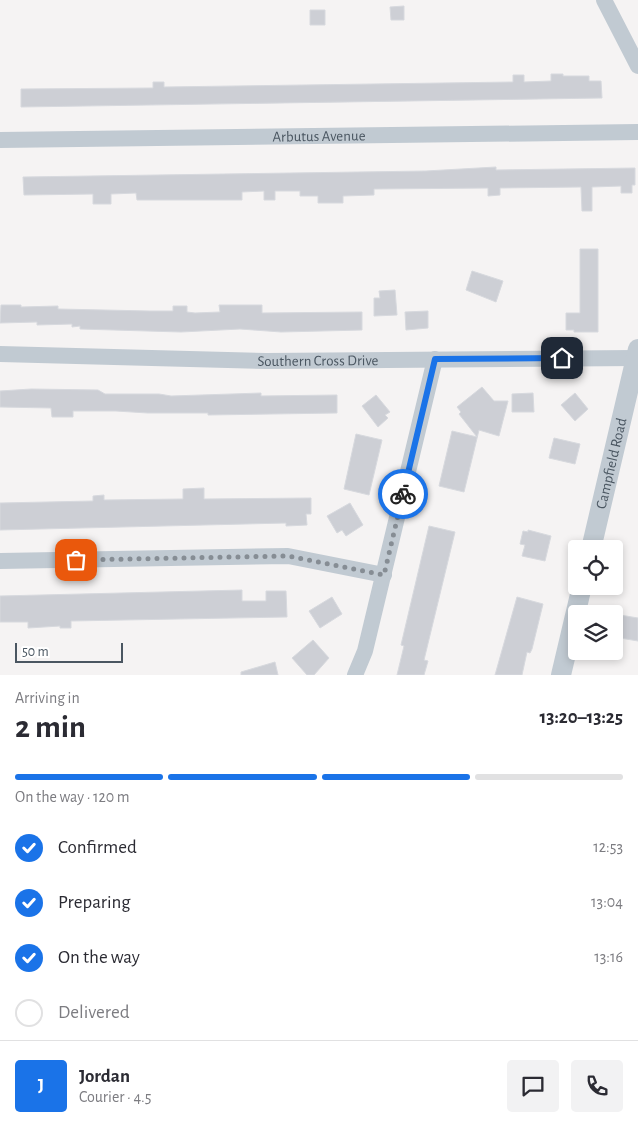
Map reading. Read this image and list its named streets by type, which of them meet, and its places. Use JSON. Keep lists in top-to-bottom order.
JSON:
{
  "streets": {
    "street": ["Arbutus Avenue", "Southern Cross Drive", "Campfield Road"]
  },
  "crossings": [
    ["Southern Cross Drive", "Campfield Road"]
  ],
  "scale_bar": "50 m",
  "page": {
    "scale": "50 m",
    "heading": ["2 min", "Arriving in", "13:20–13:25"],
    "panel": ["Jordan", "Courier · 4.5"],
    "bar": "On the way · 120 m",
    "list": [
      ["Confirmed", "12:53"],
      ["Preparing", "13:04"],
      ["On the way", "13:16"],
      "Delivered"
    ],
    "round": "J"
  }
}
